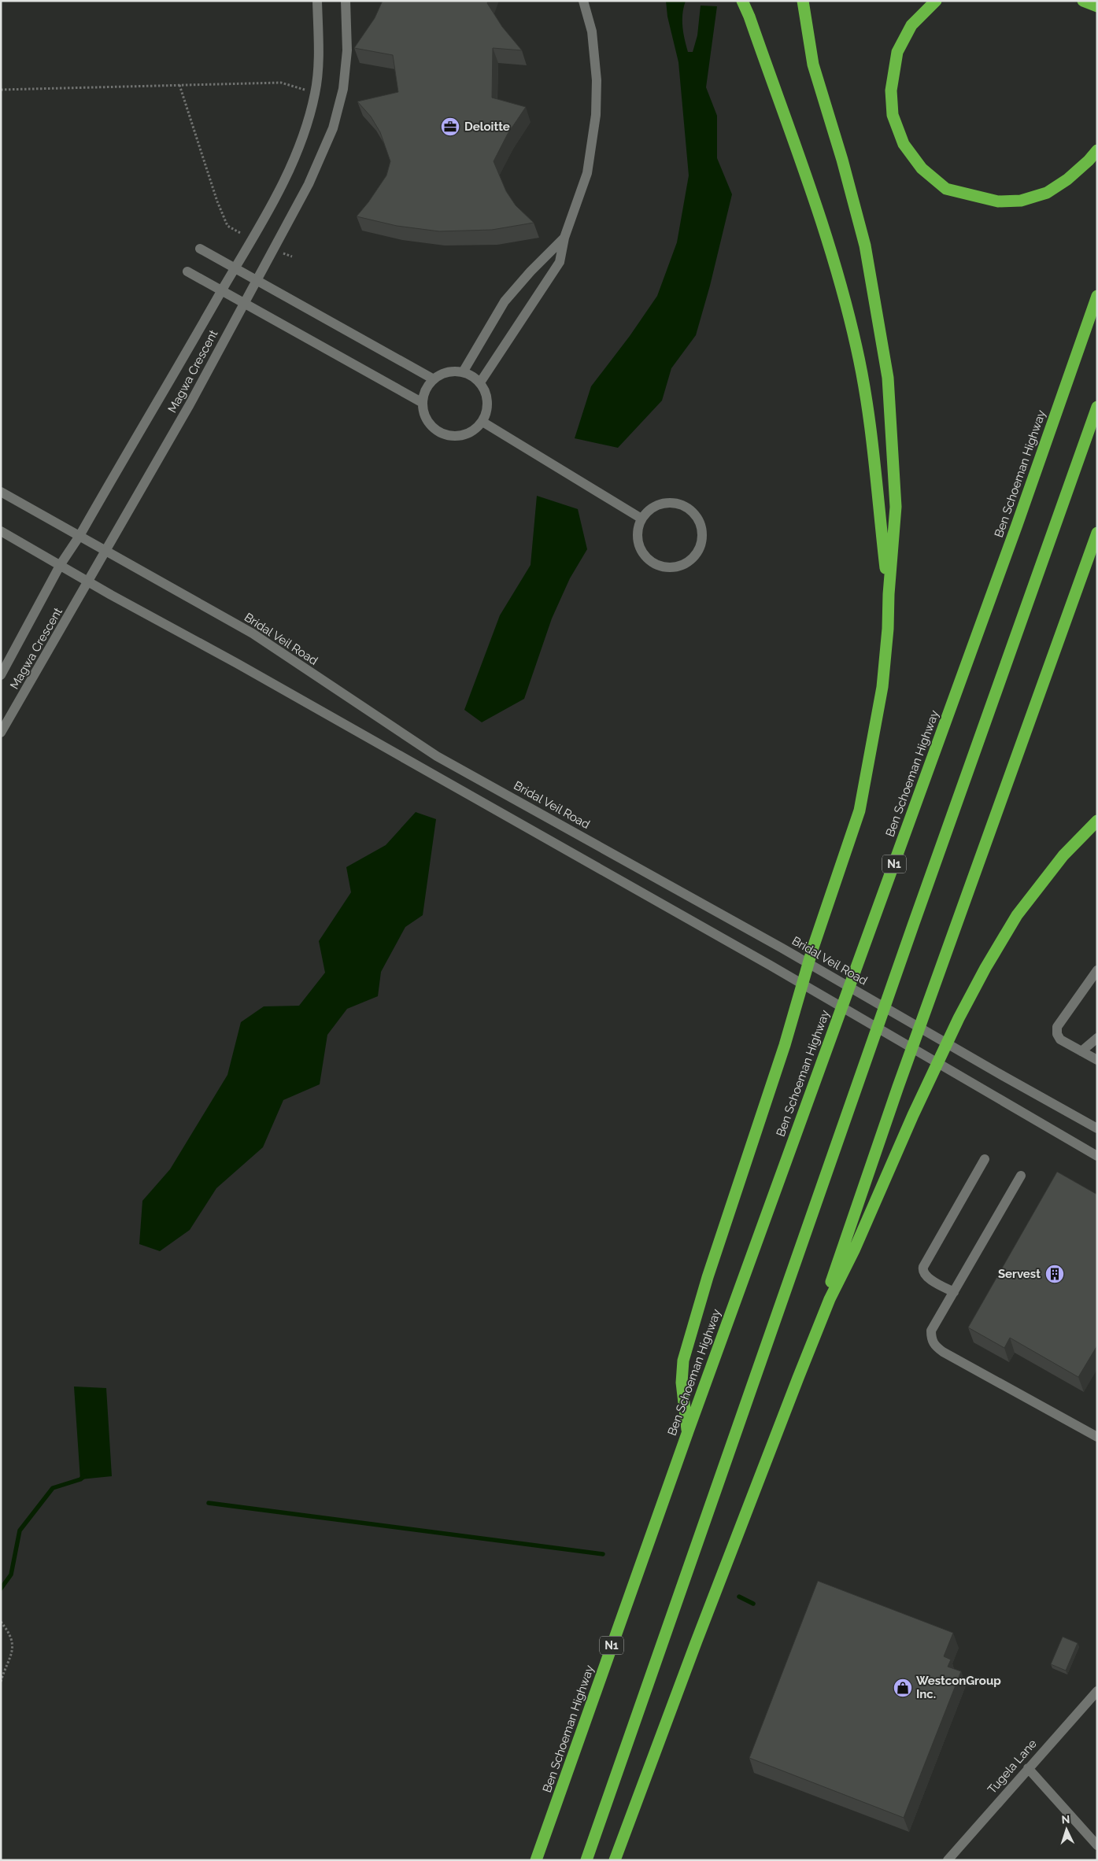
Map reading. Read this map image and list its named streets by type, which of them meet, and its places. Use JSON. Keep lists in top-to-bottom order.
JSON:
{
  "streets": {
    "highway": ["Ben Schoeman Highway", "N1"],
    "street": ["Magwa Crescent", "Bridal Veil Road", "Tugela Lane"]
  },
  "crossings": [
    ["Magwa Crescent", "Bridal Veil Road"]
  ],
  "places": {
    "office": ["Deloitte"],
    "building": ["Servest"],
    "shop": ["WestconGroup Inc."]
  },
  "north": "top"
}
